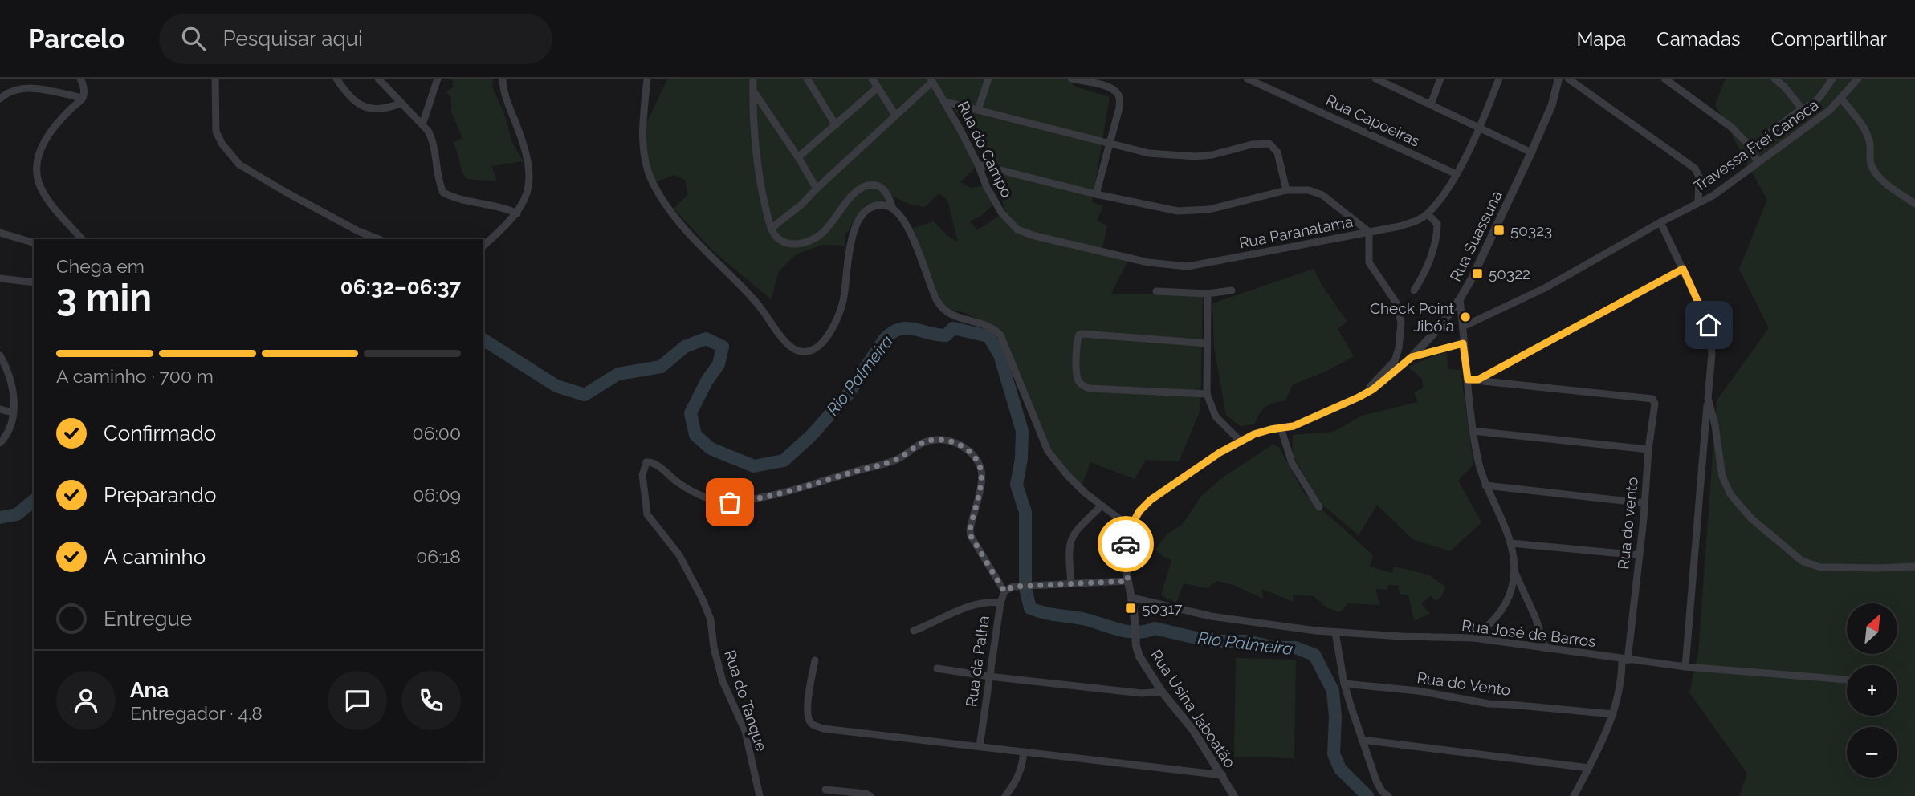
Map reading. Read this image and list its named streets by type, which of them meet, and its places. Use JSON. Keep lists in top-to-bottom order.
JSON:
{
  "streets": {
    "street": [
      "Rua Capoeiras",
      "Travessa Frei Caneca",
      "Rua do Campo",
      "Rua Paranatama",
      "Rua Suassuna",
      "Rua do vento",
      "Rua José de Barros",
      "Rua da Palha",
      "Rua do Vento",
      "Rua do Tanque",
      "Rua Usina Jaboatão"
    ]
  },
  "crossings": [
    ["Rua do Campo", "Rua Paranatama"],
    ["Rua Suassuna", "Rua José de Barros"],
    ["Rua Suassuna", "Rua Usina Jaboatão"],
    ["Rua do vento", "Rua José de Barros"],
    ["Rua do vento", "Rua do Vento"],
    ["Rua da Palha", "Rua do Tanque"]
  ],
  "water": ["Rio Palmeira"],
  "places": {
    "transit": ["50323", "50322", "50317"],
    "other": ["Check Point Jibóia"]
  },
  "north": "top right",
  "page": {
    "header": "Parcelo",
    "search": "Pesquisar aqui",
    "nav": ["Mapa", "Camadas", "Compartilhar"],
    "heading": ["3 min", "Chega em", "06:32–06:37"],
    "panel": ["Ana", "Entregador · 4.8"],
    "bar": "A caminho · 700 m",
    "list": [
      ["Confirmado", "06:00"],
      ["Preparando", "06:09"],
      ["A caminho", "06:18"],
      "Entregue"
    ],
    "map_buttons": ["+", "−"]
  }
}
